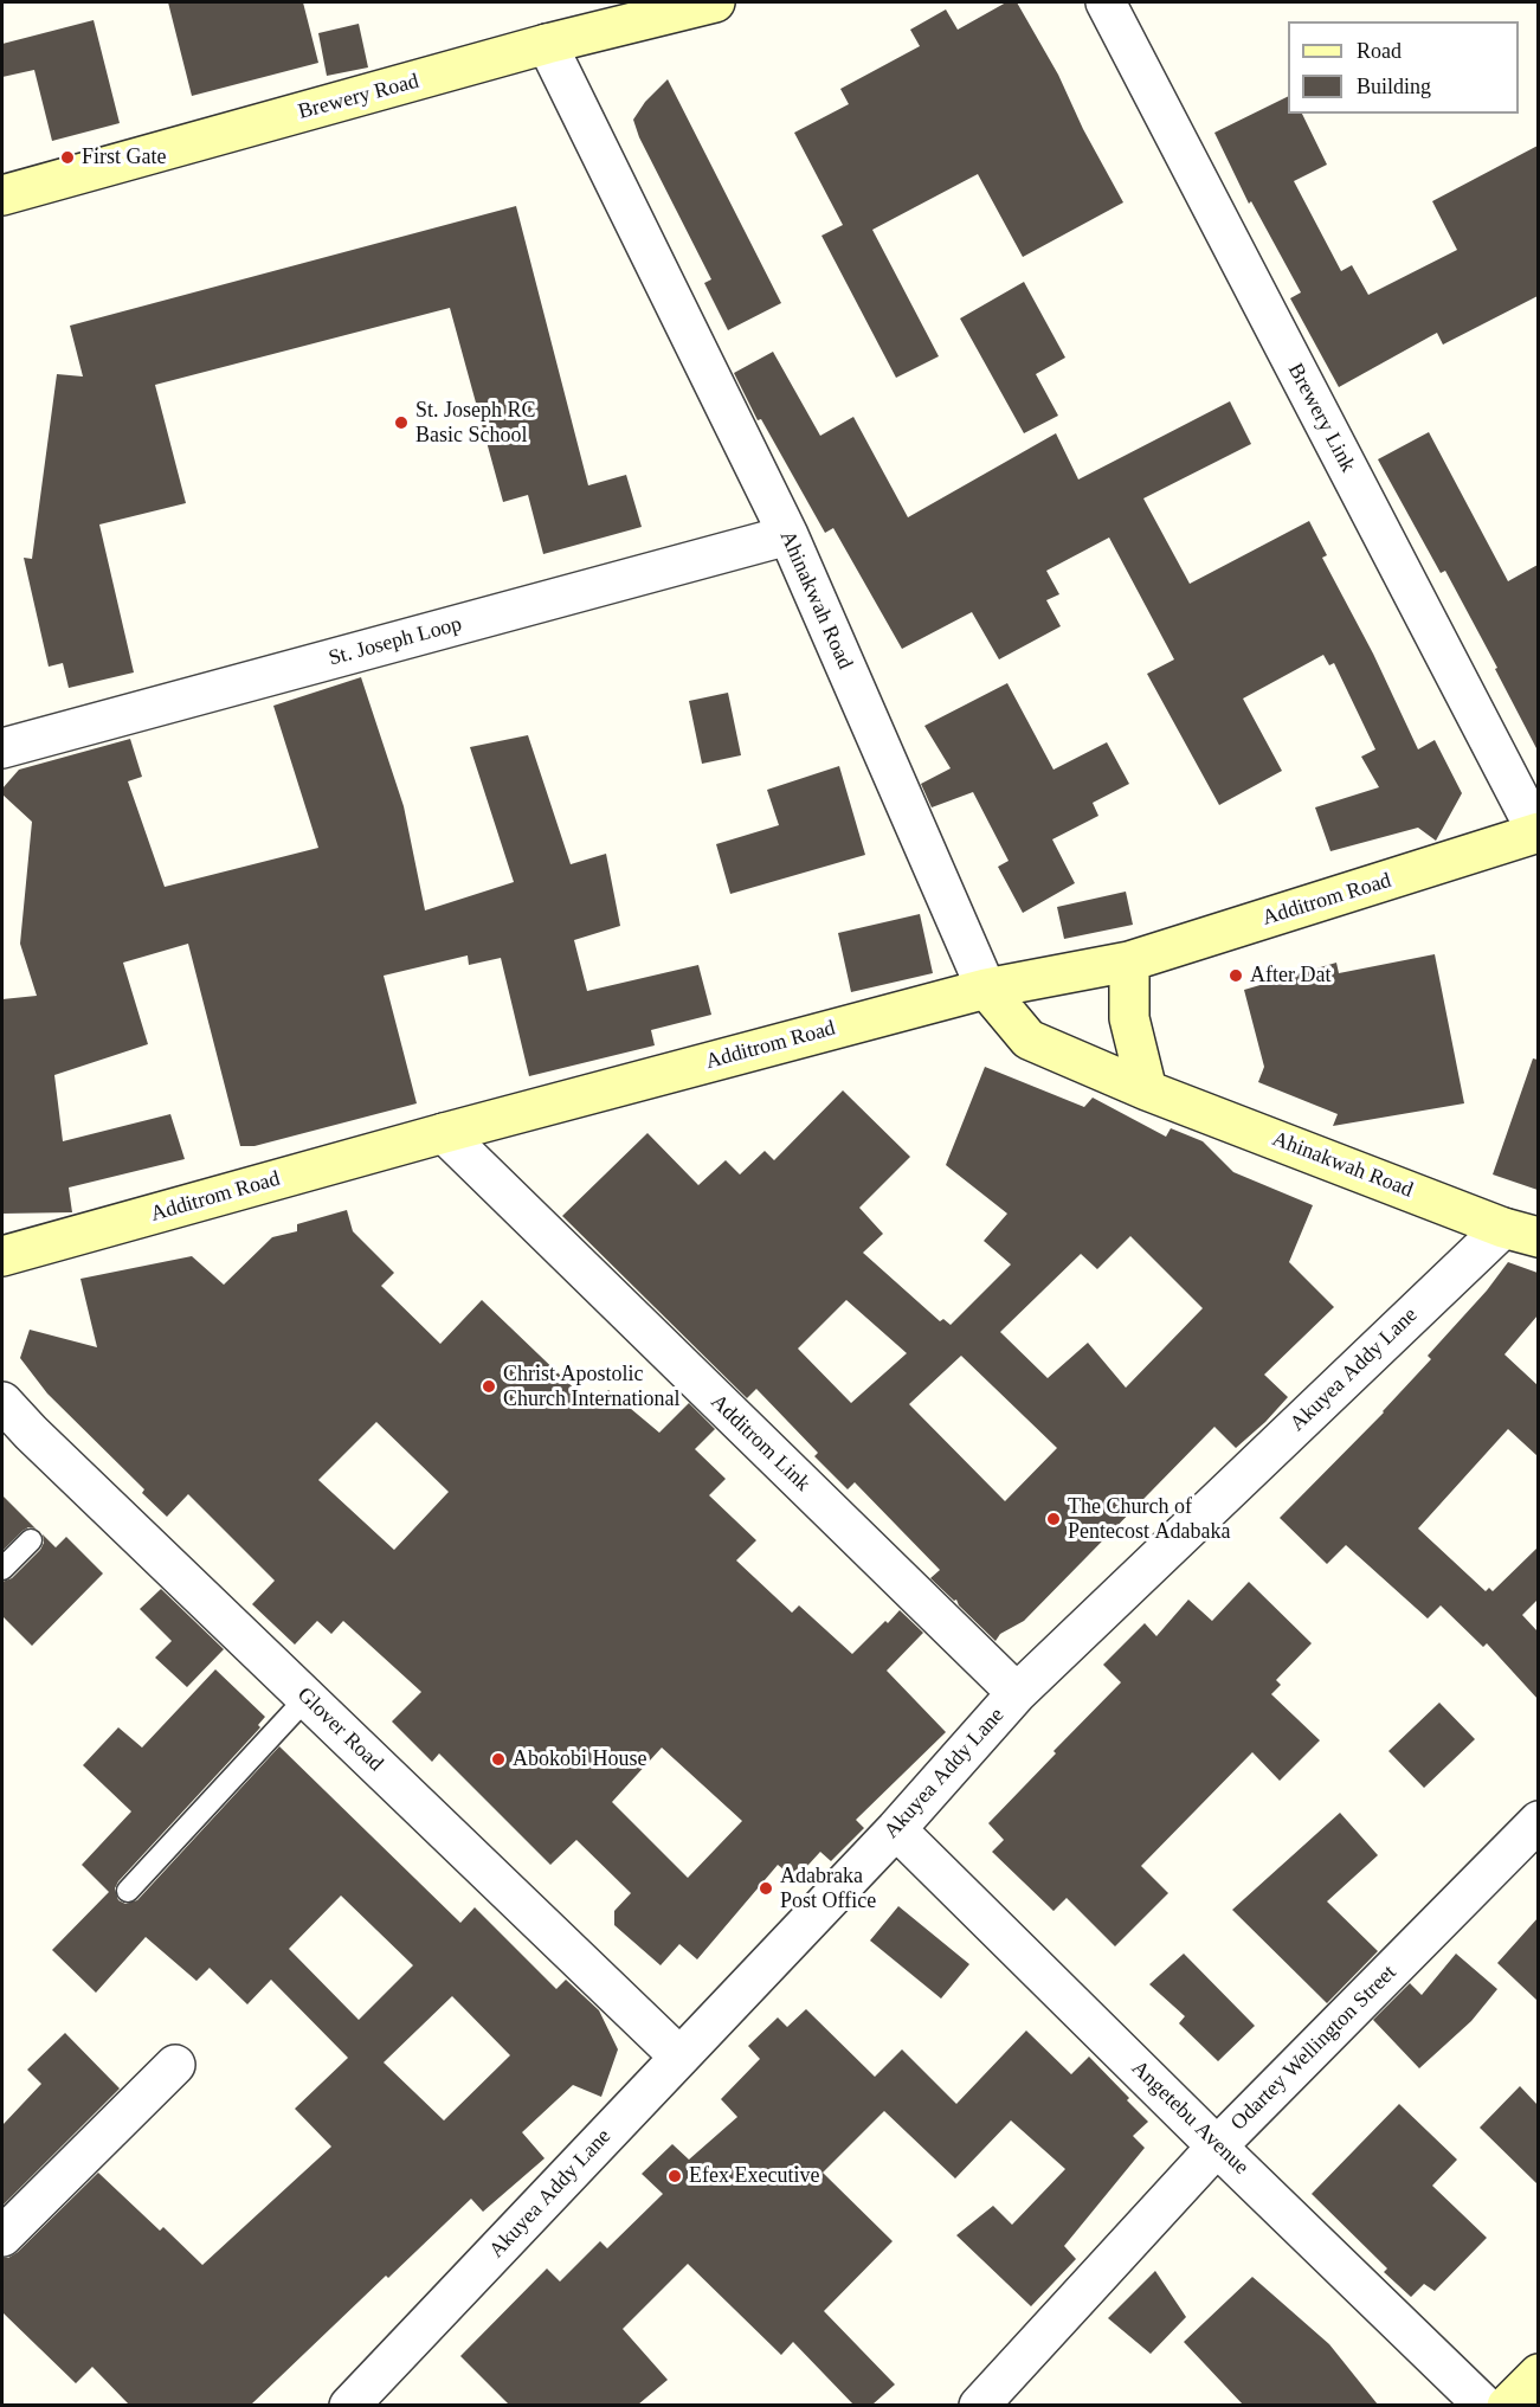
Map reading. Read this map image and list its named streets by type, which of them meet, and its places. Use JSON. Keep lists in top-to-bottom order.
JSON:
{
  "streets": {
    "street": [
      "Brewery Road",
      "Brewery Link",
      "Ahinakwah Road",
      "St. Joseph Loop",
      "Additrom Road",
      "Akuyea Addy Lane",
      "Additrom Link",
      "Glover Road",
      "Odartey Wellington Street",
      "Angetebu Avenue"
    ]
  },
  "crossings": [
    ["Brewery Road", "Ahinakwah Road"],
    ["Brewery Link", "Additrom Road"],
    ["Ahinakwah Road", "St. Joseph Loop"],
    ["Ahinakwah Road", "Additrom Road"],
    ["Ahinakwah Road", "Akuyea Addy Lane"],
    ["Additrom Road", "Additrom Link"],
    ["Akuyea Addy Lane", "Additrom Link"],
    ["Akuyea Addy Lane", "Glover Road"],
    ["Akuyea Addy Lane", "Angetebu Avenue"],
    ["Odartey Wellington Street", "Angetebu Avenue"]
  ],
  "places": [
    "First Gate",
    "St. Joseph RC Basic School",
    "After Dat",
    "Christ Apostolic Church International",
    "The Church of Pentecost Adabaka",
    "Abokobi House",
    "Adabraka Post Office",
    "Efex Executive"
  ],
  "legend": ["Road", "Building"]
}
